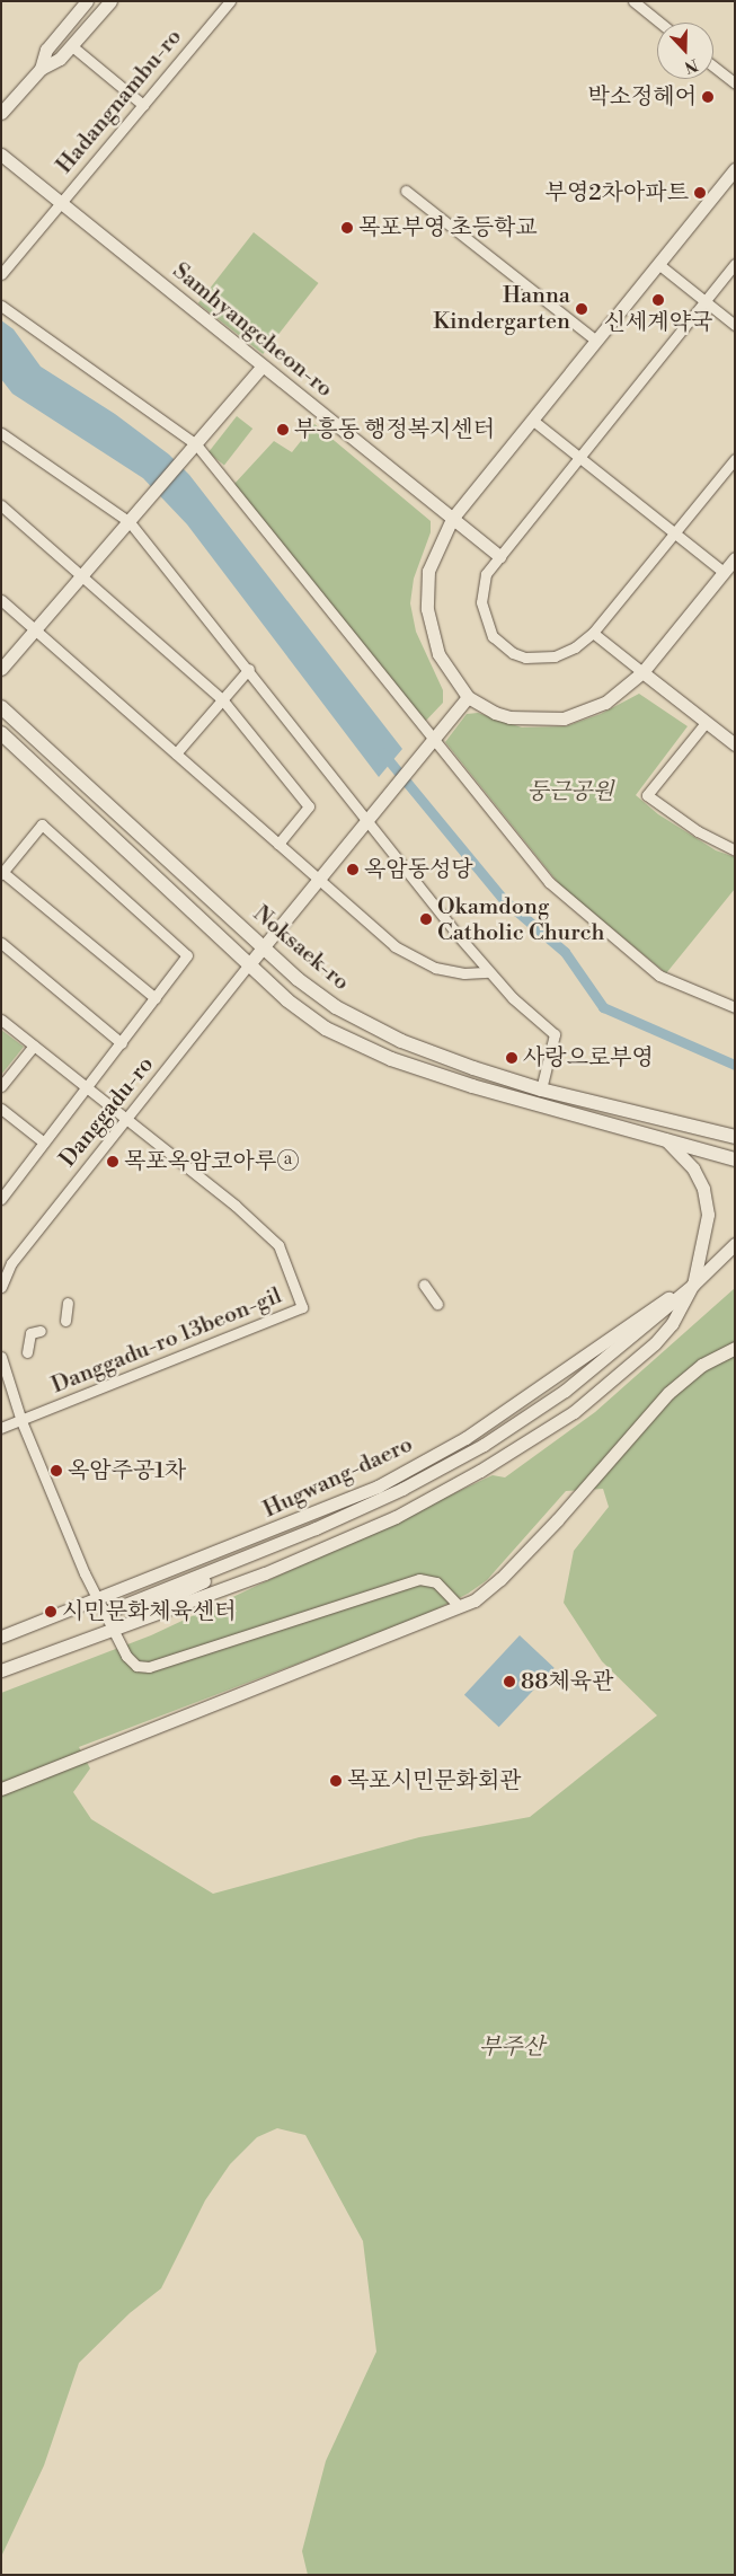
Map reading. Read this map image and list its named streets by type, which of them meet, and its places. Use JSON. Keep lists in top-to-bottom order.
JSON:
{
  "streets": {
    "main road": ["Noksaek-ro"],
    "street": [
      "Hadangnambu-ro",
      "Samhyangcheon-ro",
      "Danggadu-ro",
      "Danggadu-ro 13beon-gil",
      "Hugwang-daero"
    ]
  },
  "crossings": [
    ["Hadangnambu-ro", "Samhyangcheon-ro"],
    ["Noksaek-ro", "Danggadu-ro"],
    ["Danggadu-ro", "Danggadu-ro 13beon-gil"]
  ],
  "parks": ["둥근공원", "부주산"],
  "places": [
    "박소정헤어",
    "부영2차아파트",
    "목포부영 초등학교",
    "신세계약국",
    "Hanna Kindergarten",
    "부흥동 행정복지센터",
    "옥암동성당",
    "Okamdong Catholic Church",
    "사랑으로부영",
    "목포옥암코아루ⓐ",
    "옥암주공1차",
    "시민문화체육센터",
    "88체육관",
    "목포시민문화회관"
  ],
  "north": "bottom"
}
